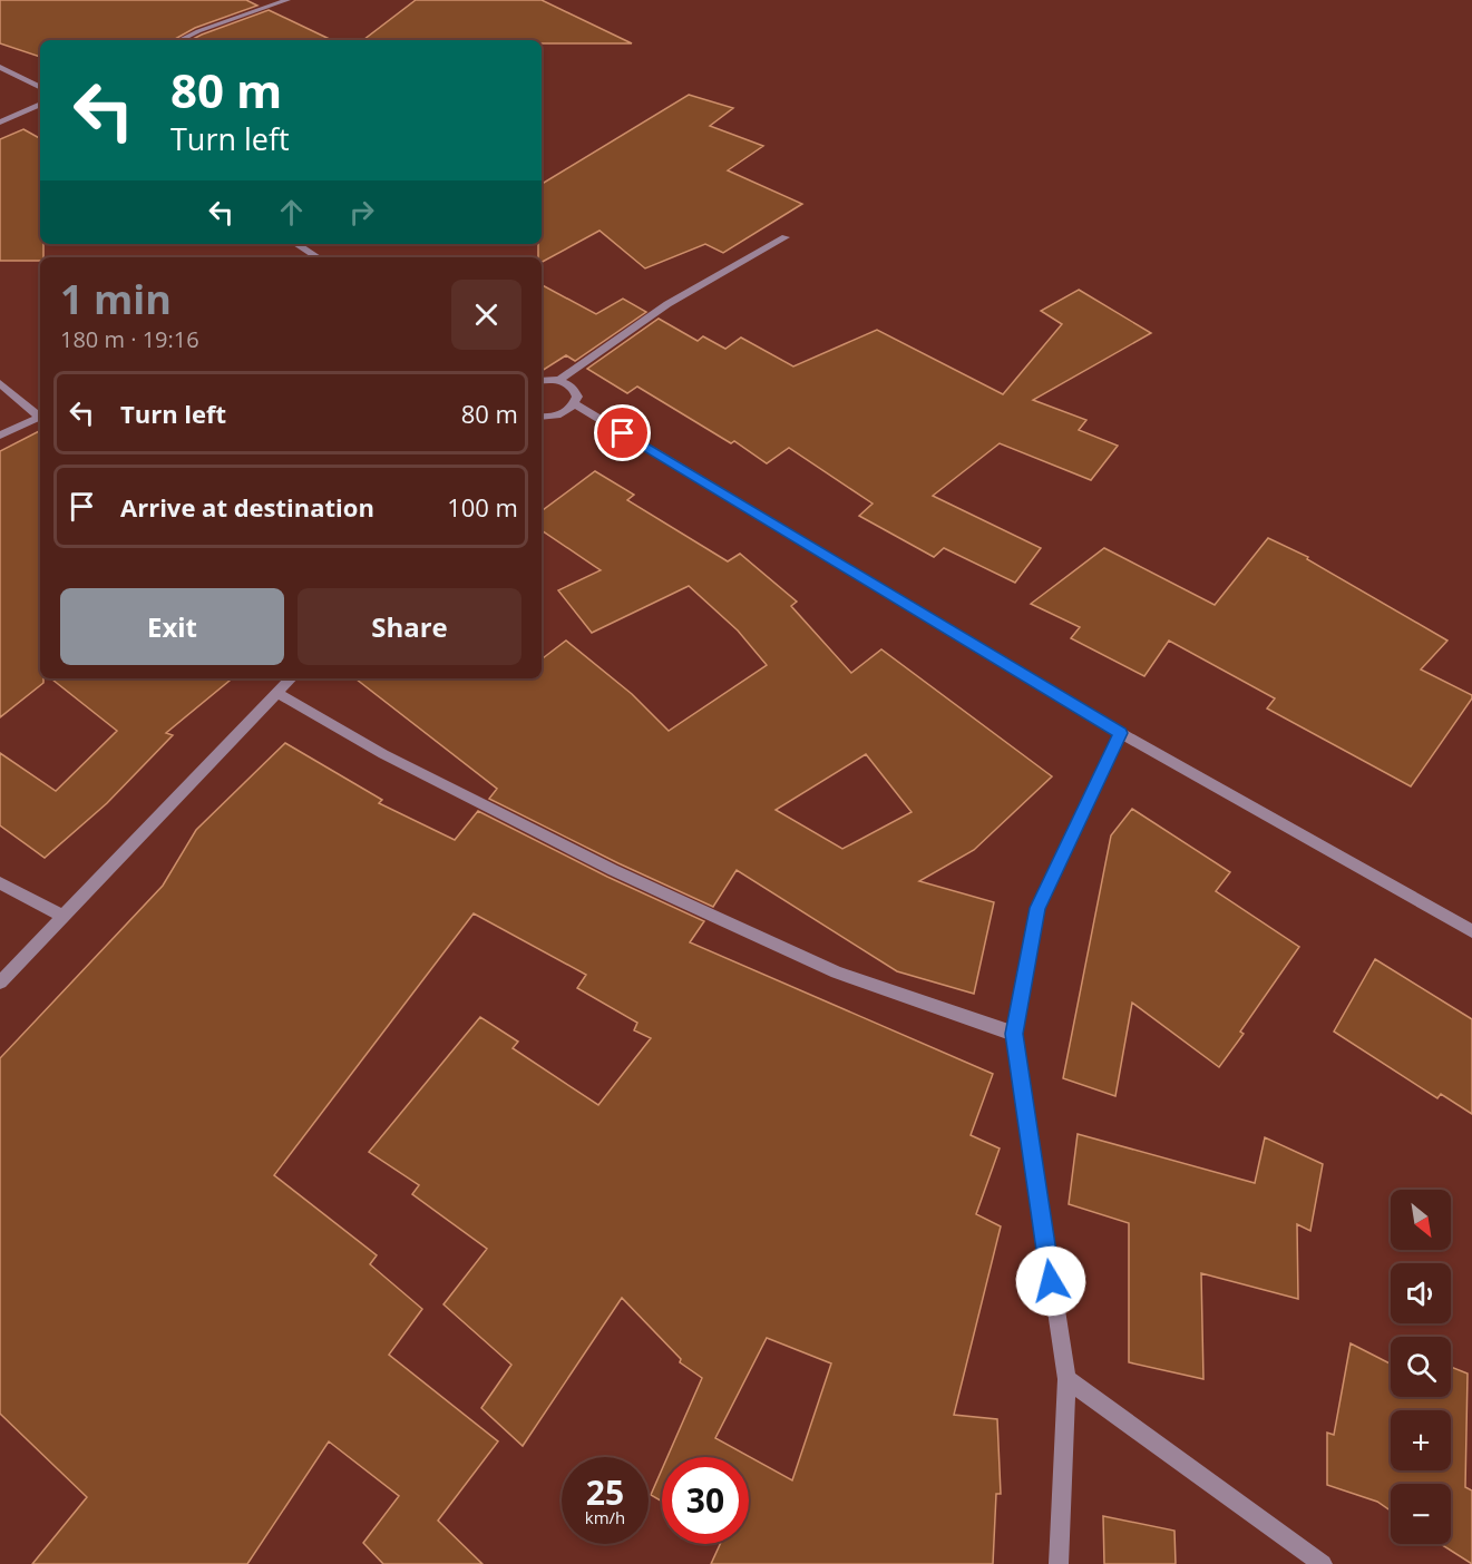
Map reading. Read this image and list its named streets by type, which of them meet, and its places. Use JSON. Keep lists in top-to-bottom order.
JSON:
{
  "north": "bottom right",
  "page": {
    "turn": ["80 m", "Turn left"],
    "heading": ["1 min", "180 m · 19:16"],
    "list": [
      {
        "name": "Turn left",
        "value": "80 m"
      },
      {
        "name": "Arrive at destination",
        "value": "100 m"
      }
    ],
    "buttons": ["Exit", "Share"],
    "map_buttons": ["+", "−"],
    "speed": "25 km/h",
    "limit": "30"
  }
}
